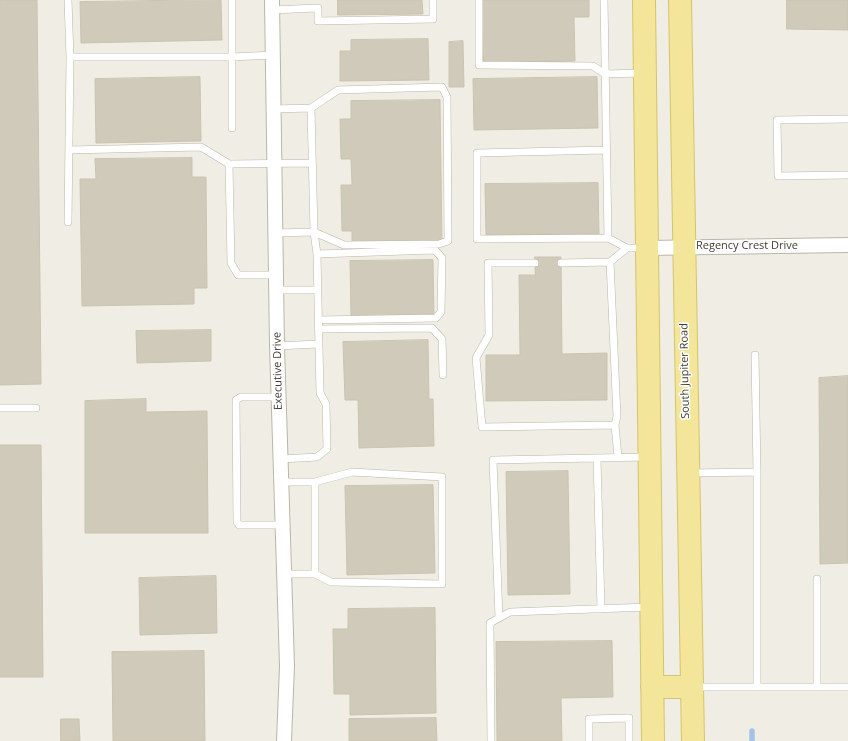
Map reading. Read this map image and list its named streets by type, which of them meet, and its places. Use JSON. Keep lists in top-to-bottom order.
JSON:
{
  "streets": {
    "main road": ["South Jupiter Road"],
    "street": ["Regency Crest Drive", "Executive Drive"]
  },
  "crossings": [
    ["Regency Crest Drive", "South Jupiter Road"]
  ]
}
